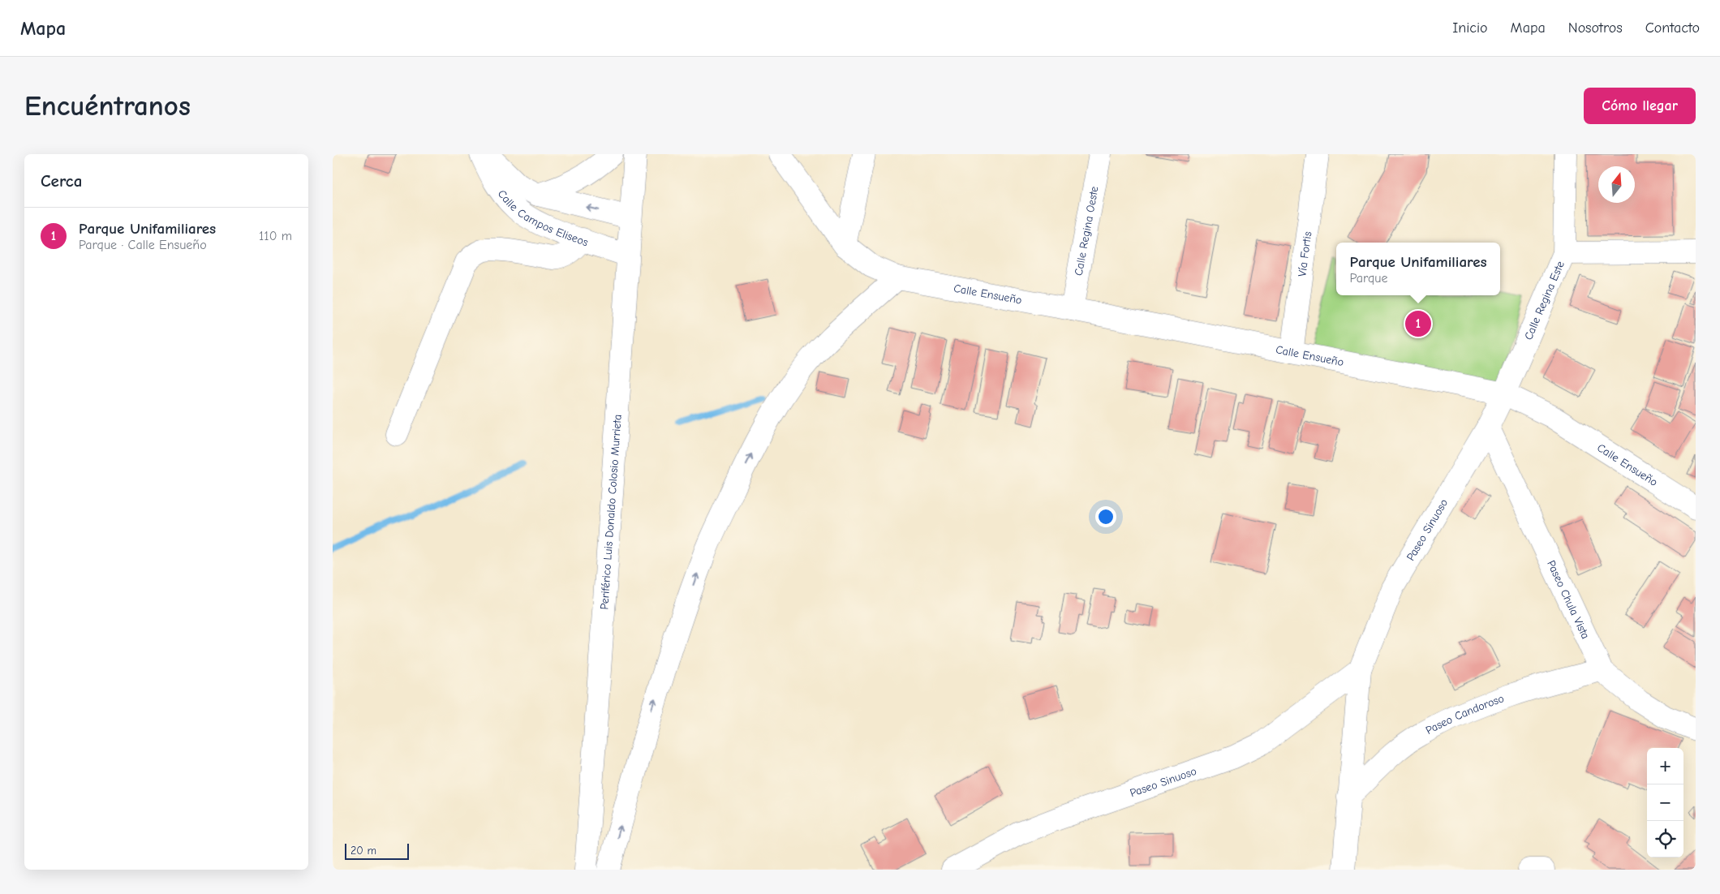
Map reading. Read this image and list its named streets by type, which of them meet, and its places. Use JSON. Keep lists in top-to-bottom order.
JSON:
{
  "streets": {
    "street": [
      "Calle Campos Eliseos",
      "Calle Regina Oeste",
      "Vía Fortis",
      "Calle Ensueño",
      "Calle Regina Este",
      "Periférico Luis Donaldo Colosio Murrieta",
      "Paseo Sinuoso",
      "Paseo Chula Vista",
      "Paseo Candoroso"
    ]
  },
  "crossings": [
    ["Calle Campos Eliseos", "Periférico Luis Donaldo Colosio Murrieta"],
    ["Calle Regina Oeste", "Calle Ensueño"],
    ["Vía Fortis", "Calle Ensueño"],
    ["Calle Ensueño", "Calle Regina Este"],
    ["Calle Ensueño", "Paseo Sinuoso"],
    ["Calle Regina Este", "Paseo Sinuoso"],
    ["Paseo Sinuoso", "Paseo Chula Vista"],
    ["Paseo Sinuoso", "Paseo Candoroso"],
    ["Paseo Chula Vista", "Paseo Candoroso"]
  ],
  "scale_bar": "20 m",
  "north": "top",
  "page": {
    "header": "Mapa",
    "nav": [
      "Inicio",
      "Mapa",
      "Nosotros",
      "Contacto"
    ],
    "buttons": "Cómo llegar",
    "title": "Encuéntranos",
    "heading": "Cerca",
    "list": [
      {
        "mark": "1",
        "name": "Parque Unifamiliares",
        "note": "Parque · Calle Ensueño",
        "value": "110 m"
      }
    ],
    "popup": ["Parque Unifamiliares", "Parque"],
    "pins": "1",
    "map_buttons": ["+", "−"],
    "scale": "20 m"
  }
}
